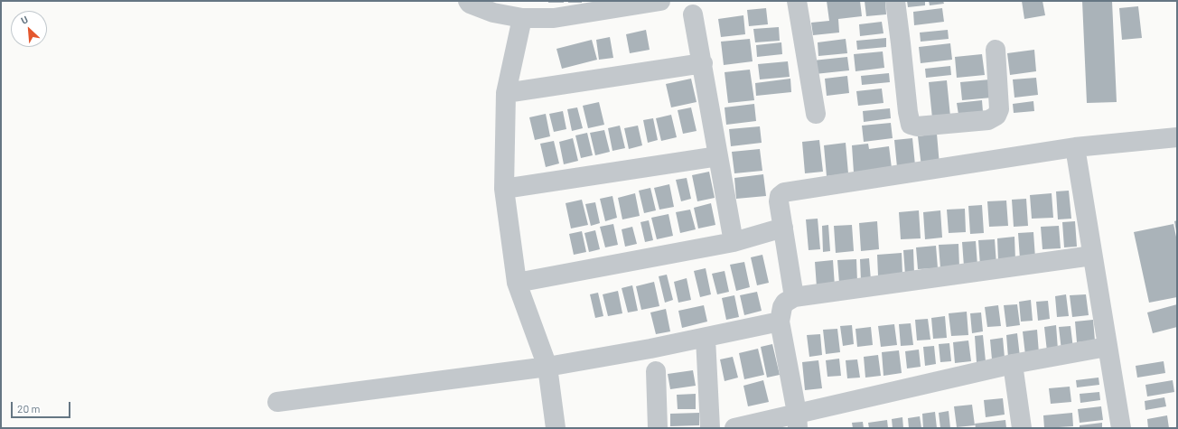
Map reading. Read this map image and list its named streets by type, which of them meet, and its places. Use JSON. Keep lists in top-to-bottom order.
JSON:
{
  "scale_bar": "20 m",
  "north": "top left"
}
